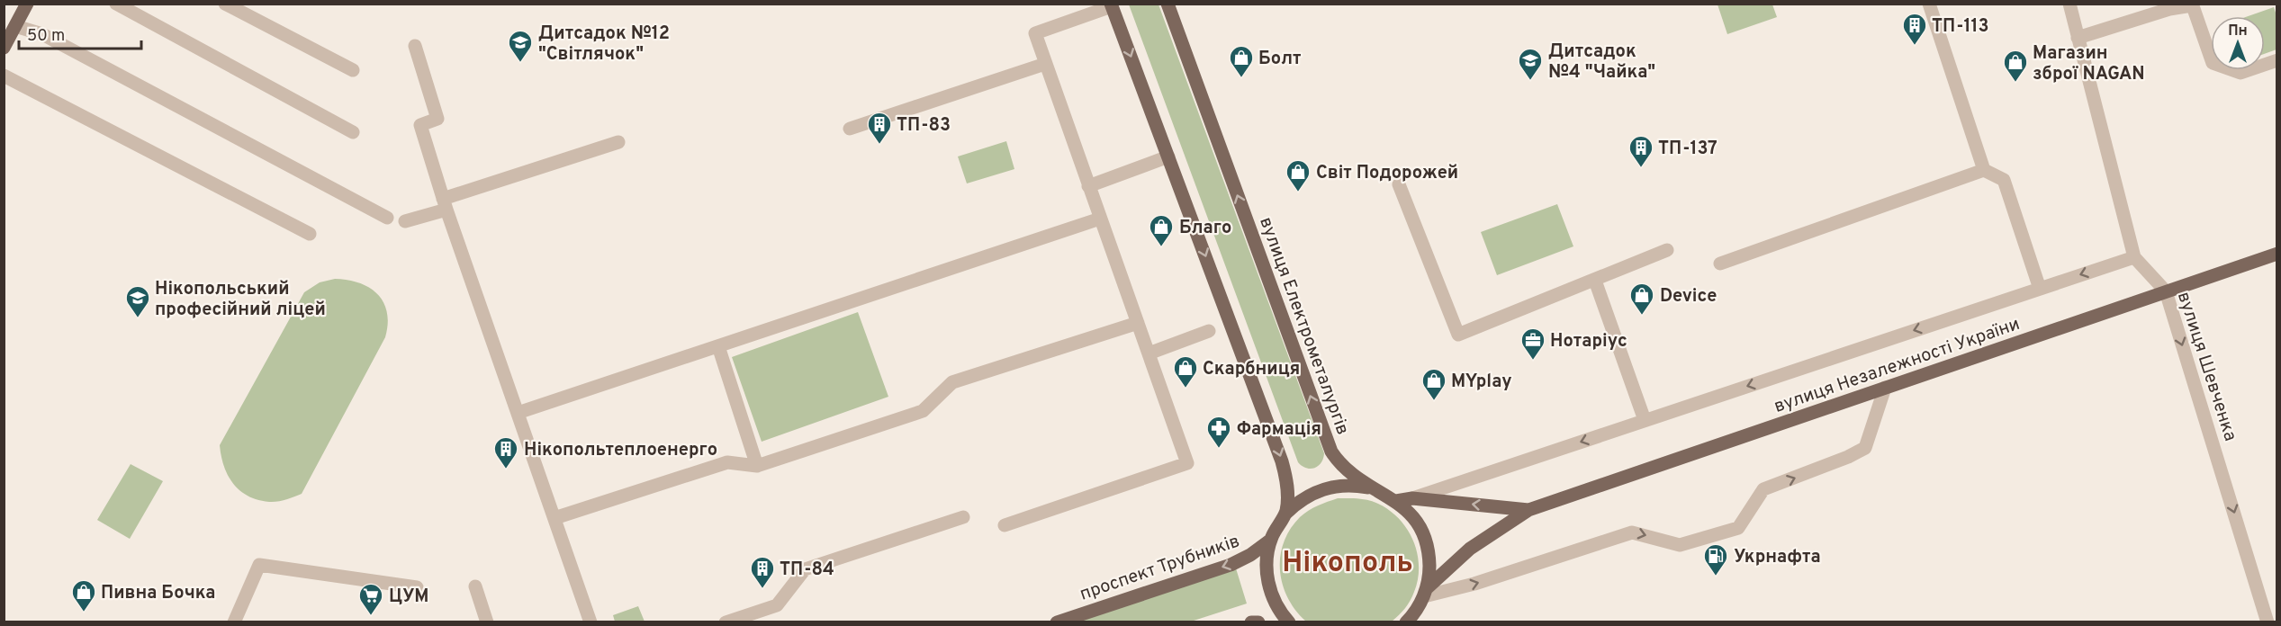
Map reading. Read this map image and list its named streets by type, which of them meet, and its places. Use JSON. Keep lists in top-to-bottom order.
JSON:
{
  "streets": {
    "main road": ["вулиця Електрометалургів", "вулиця Незалежності України", "проспект Трубників"],
    "street": ["вулиця Шевченка"]
  },
  "crossings": [
    ["вулиця Незалежності України", "вулиця Шевченка"]
  ],
  "one_way": ["вулиця Шевченка", "проспект Трубників"],
  "districts": ["Нікополь"],
  "places": {
    "building": [
      "ТП-113",
      "ТП-83",
      "ТП-137",
      "Нікопольтеплоенерго",
      "ТП-84"
    ],
    "school or university": ["Дитсадок №12 \"Світлячок\"", "Дитсадок №4 \"Чайка\"", "Нікопольський професійний ліцей"],
    "shop": [
      "Болт",
      "Магазин зброї NAGAN",
      "Світ Подорожей",
      "Благо",
      "Device",
      "Скарбниця",
      "MYplay",
      "Пивна Бочка"
    ],
    "office": ["Нотаріус"],
    "pharmacy": ["Фармація"],
    "fuel station": ["Укрнафта"],
    "supermarket": ["ЦУМ"]
  },
  "scale_bar": "50 m",
  "north": "top"
}
